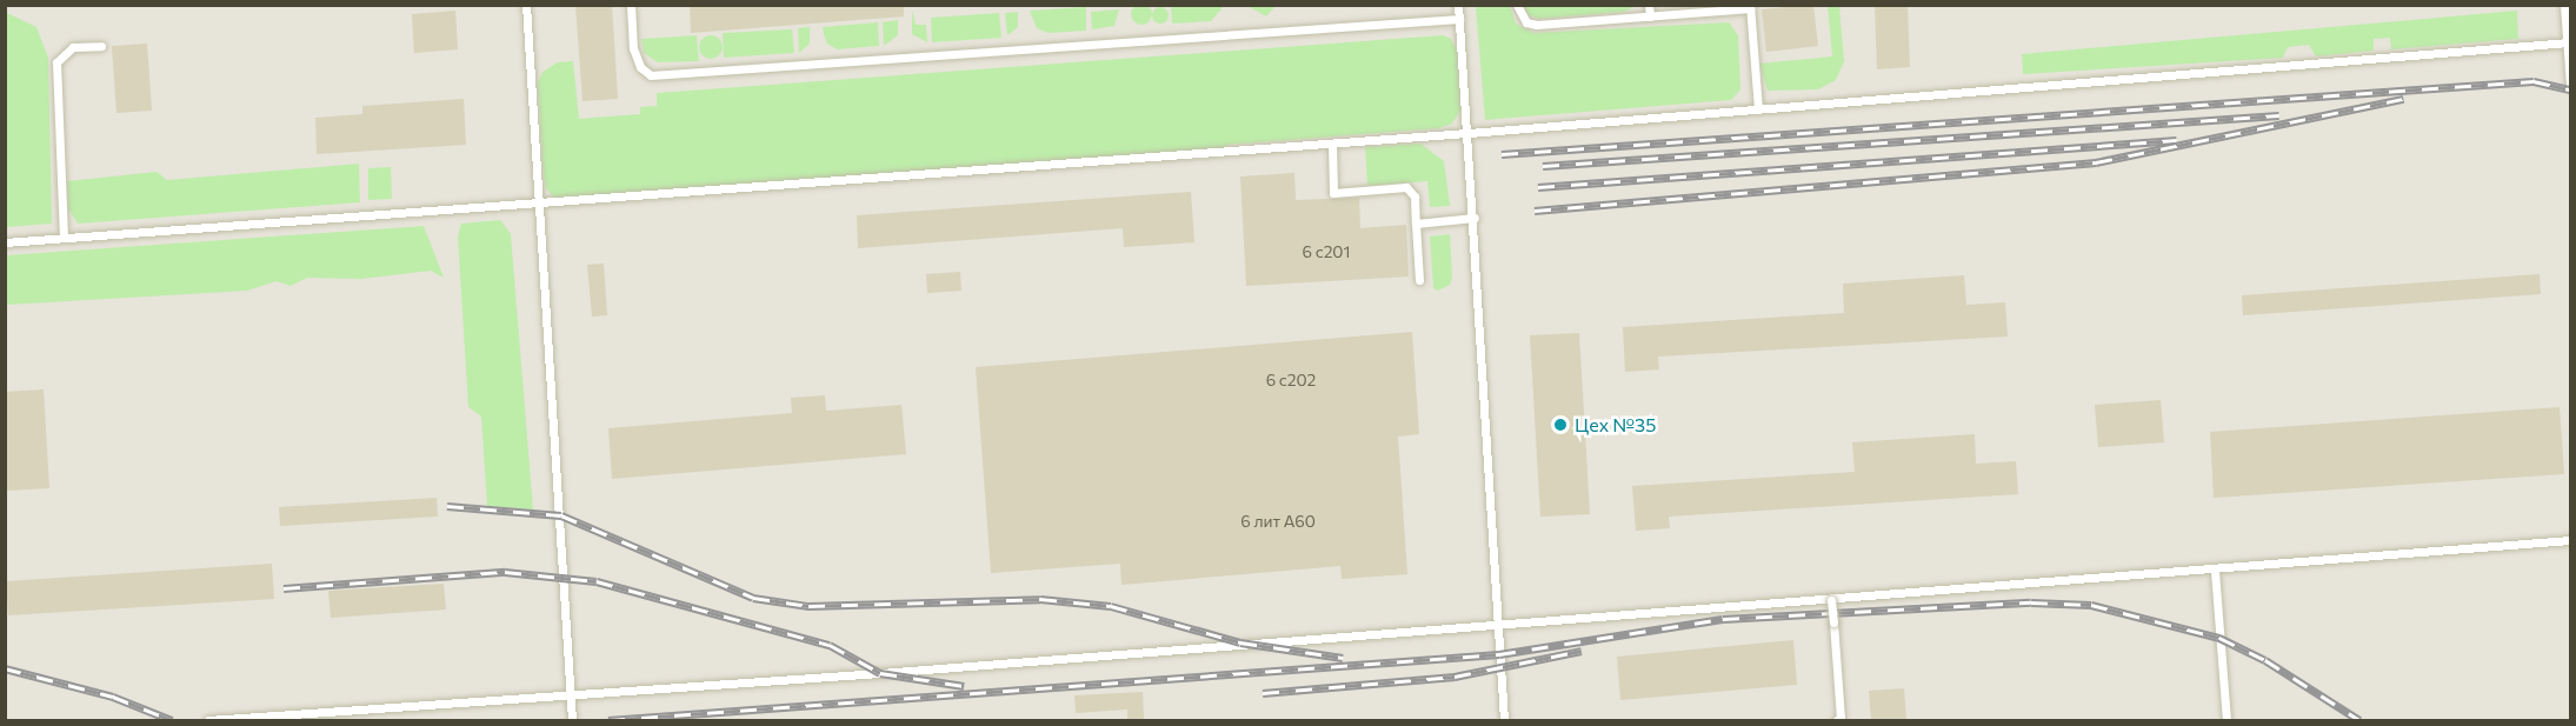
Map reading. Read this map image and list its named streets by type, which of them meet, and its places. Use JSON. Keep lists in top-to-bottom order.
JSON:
{
  "places": ["Цех №35"],
  "house_numbers": ["6 с201", "6 с202", "6 лит А60"]
}
